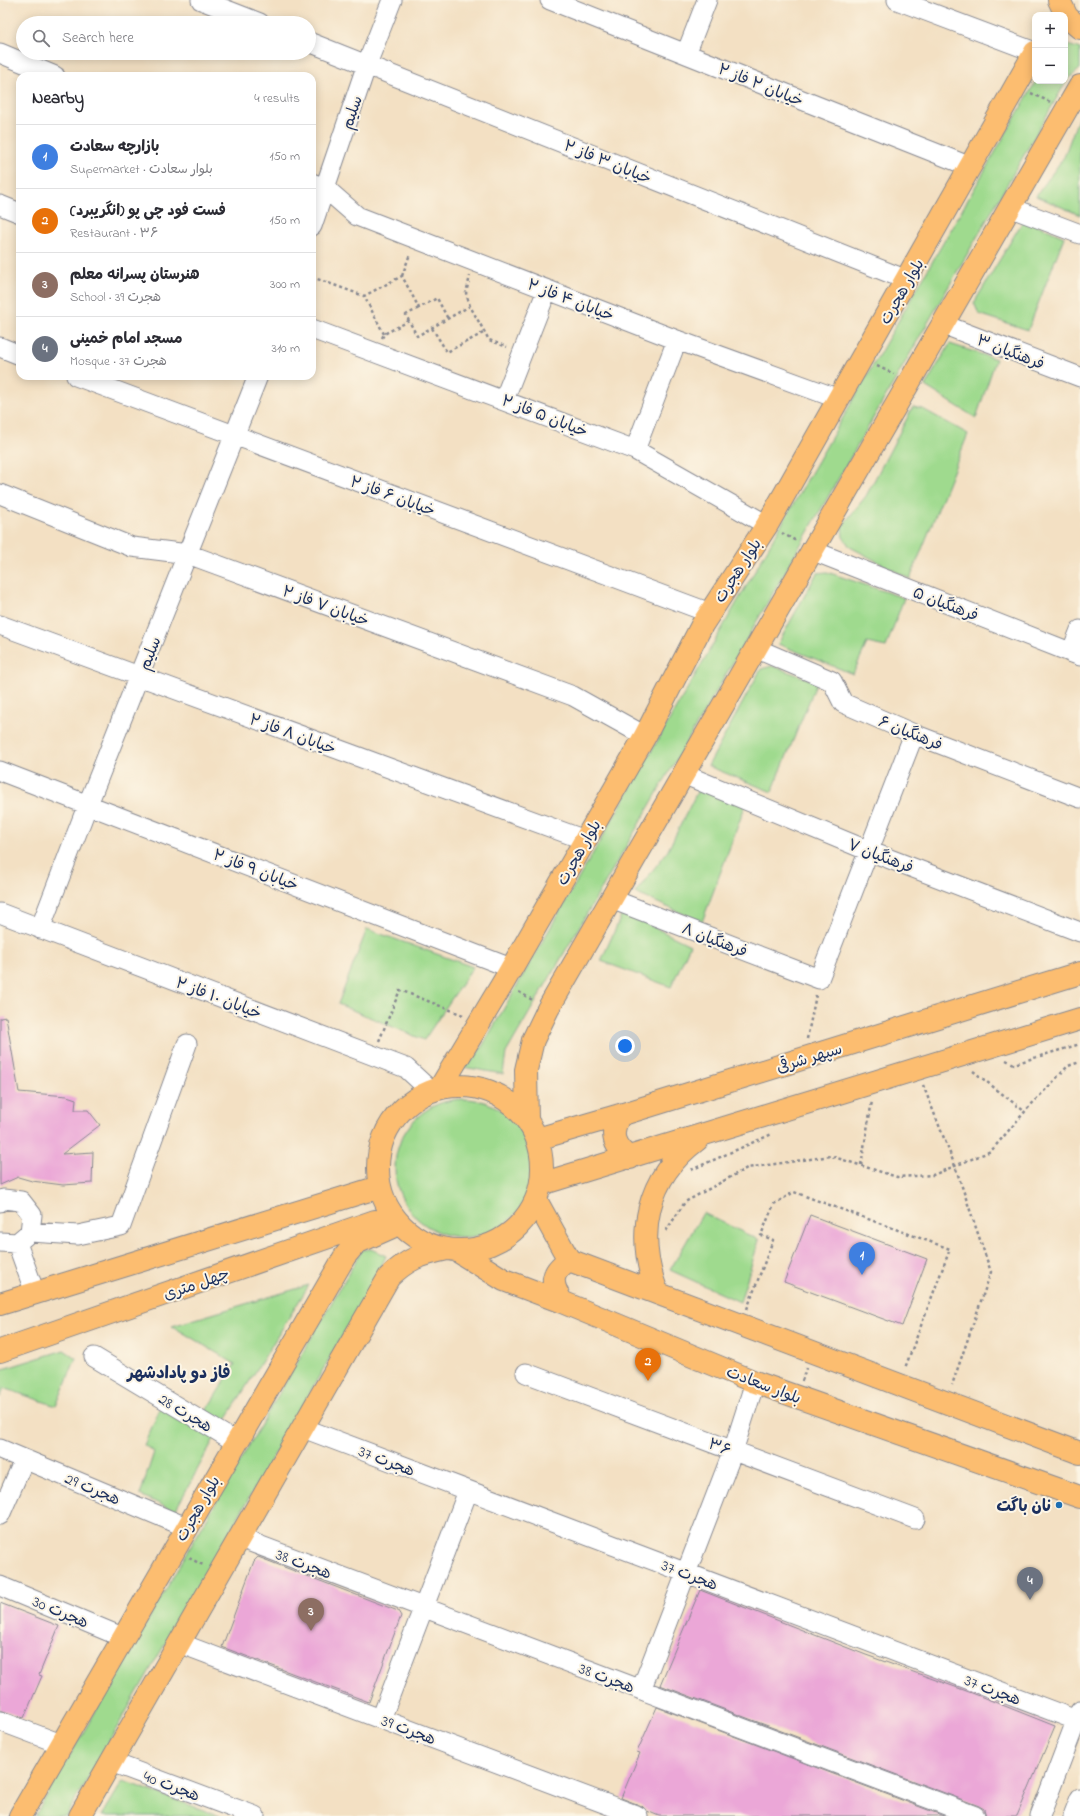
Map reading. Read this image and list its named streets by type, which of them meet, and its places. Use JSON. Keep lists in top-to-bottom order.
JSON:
{
  "streets": {
    "main road": [
      "بلوار هجرت",
      "سپهر شرقی",
      "چهل متری",
      "بلوار سعادت"
    ],
    "street": [
      "خیابان ۲ فاز ۲",
      "سلیم",
      "خیابان ۳ فاز ۲",
      "خیابان ۴ فاز ۲",
      "فرهنگیان ۳",
      "خیابان ۵ فاز ۲",
      "خیابان ۶ فاز ۲",
      "فرهنگیان ۵",
      "خیابان ۷ فاز ۲",
      "فرهنگیان ۶",
      "خیابان ۸ فاز ۲",
      "فرهنگیان ۷",
      "خیابان ۹ فاز ۲",
      "فرهنگیان ۸",
      "خیابان ۱۰ فاز ۲",
      "هجرت 28",
      "۳۶",
      "هجرت 37",
      "هجرت 29",
      "هجرت 38",
      "هجرت 30",
      "هجرت 39",
      "هجرت 40"
    ]
  },
  "crossings": [
    ["خیابان ۲ فاز ۲", "بلوار هجرت"],
    ["سلیم", "خیابان ۳ فاز ۲"],
    ["سلیم", "خیابان ۴ فاز ۲"],
    ["سلیم", "خیابان ۶ فاز ۲"],
    ["سلیم", "خیابان ۷ فاز ۲"],
    ["سلیم", "خیابان ۸ فاز ۲"],
    ["سلیم", "خیابان ۹ فاز ۲"],
    ["سلیم", "خیابان ۱۰ فاز ۲"],
    ["خیابان ۳ فاز ۲", "بلوار هجرت"],
    ["بلوار هجرت", "خیابان ۴ فاز ۲"],
    ["بلوار هجرت", "خیابان ۵ فاز ۲"],
    ["بلوار هجرت", "خیابان ۶ فاز ۲"],
    ["بلوار هجرت", "خیابان ۷ فاز ۲"],
    ["بلوار هجرت", "خیابان ۸ فاز ۲"],
    ["بلوار هجرت", "خیابان ۹ فاز ۲"],
    ["بلوار هجرت", "خیابان ۱۰ فاز ۲"],
    ["بلوار هجرت", "چهل متری"],
    ["بلوار هجرت", "هجرت 28"],
    ["بلوار هجرت", "هجرت 29"],
    ["بلوار هجرت", "هجرت 30"]
  ],
  "districts": ["فاز دو پادادشهر"],
  "places": ["نان باگت"],
  "page": {
    "map_buttons": ["+", "−"],
    "search": "Search here",
    "heading": ["Nearby", "4 results"],
    "list": [
      {
        "mark": "1",
        "name": "بازارچه سعادت",
        "note": "Supermarket · بلوار سعادت",
        "value": "150 m"
      },
      {
        "mark": "2",
        "name": "فست فود چی پو (انگریبرد)",
        "note": "Restaurant · ۳۶",
        "value": "150 m"
      },
      {
        "mark": "3",
        "name": "هنرستان پسرانه معلم",
        "note": "School · هجرت 39",
        "value": "300 m"
      },
      {
        "mark": "4",
        "name": "مسجد امام خمینی",
        "note": "Mosque · هجرت 37",
        "value": "310 m"
      }
    ],
    "pins": [
      "1",
      "2",
      "4",
      "3"
    ]
  }
}
